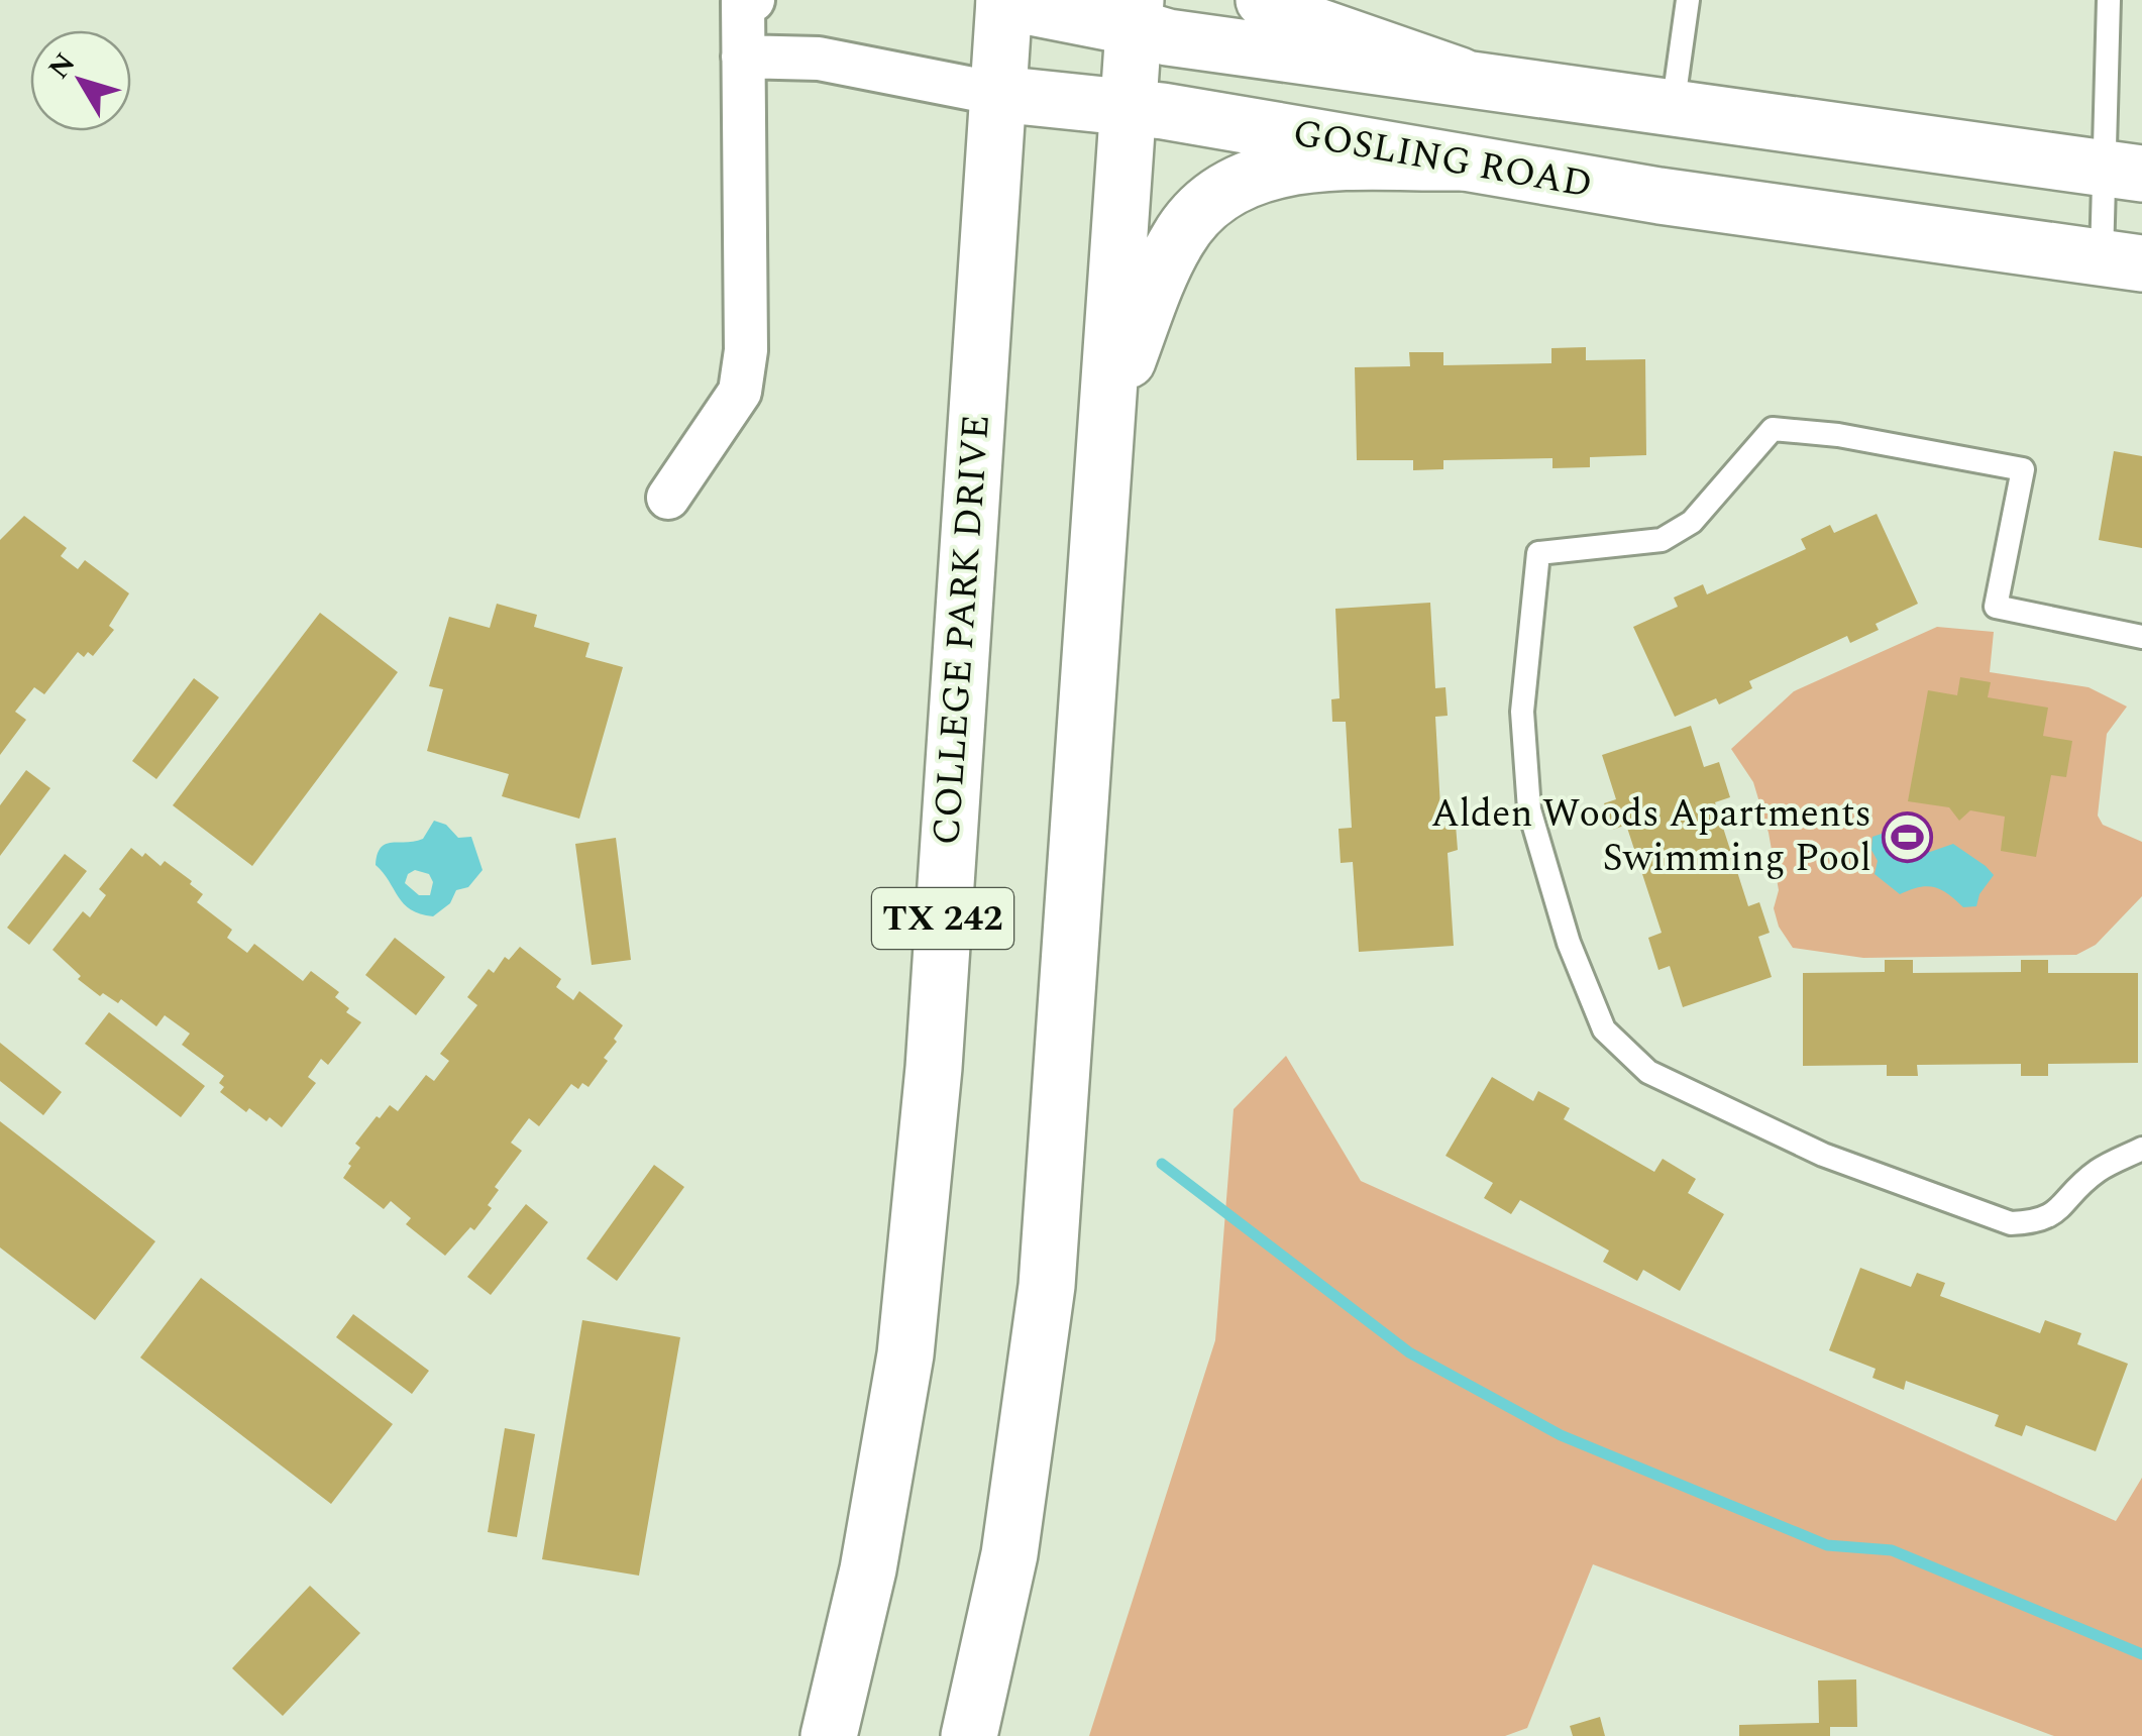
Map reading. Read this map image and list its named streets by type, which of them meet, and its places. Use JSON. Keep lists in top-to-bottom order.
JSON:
{
  "streets": {
    "main road": ["GOSLING ROAD", "COLLEGE PARK DRIVE", "TX 242"]
  },
  "crossings": [
    ["GOSLING ROAD", "COLLEGE PARK DRIVE"]
  ],
  "places": {
    "sports": ["Alden Woods Apartments Swimming Pool"]
  },
  "north": "top left"
}
